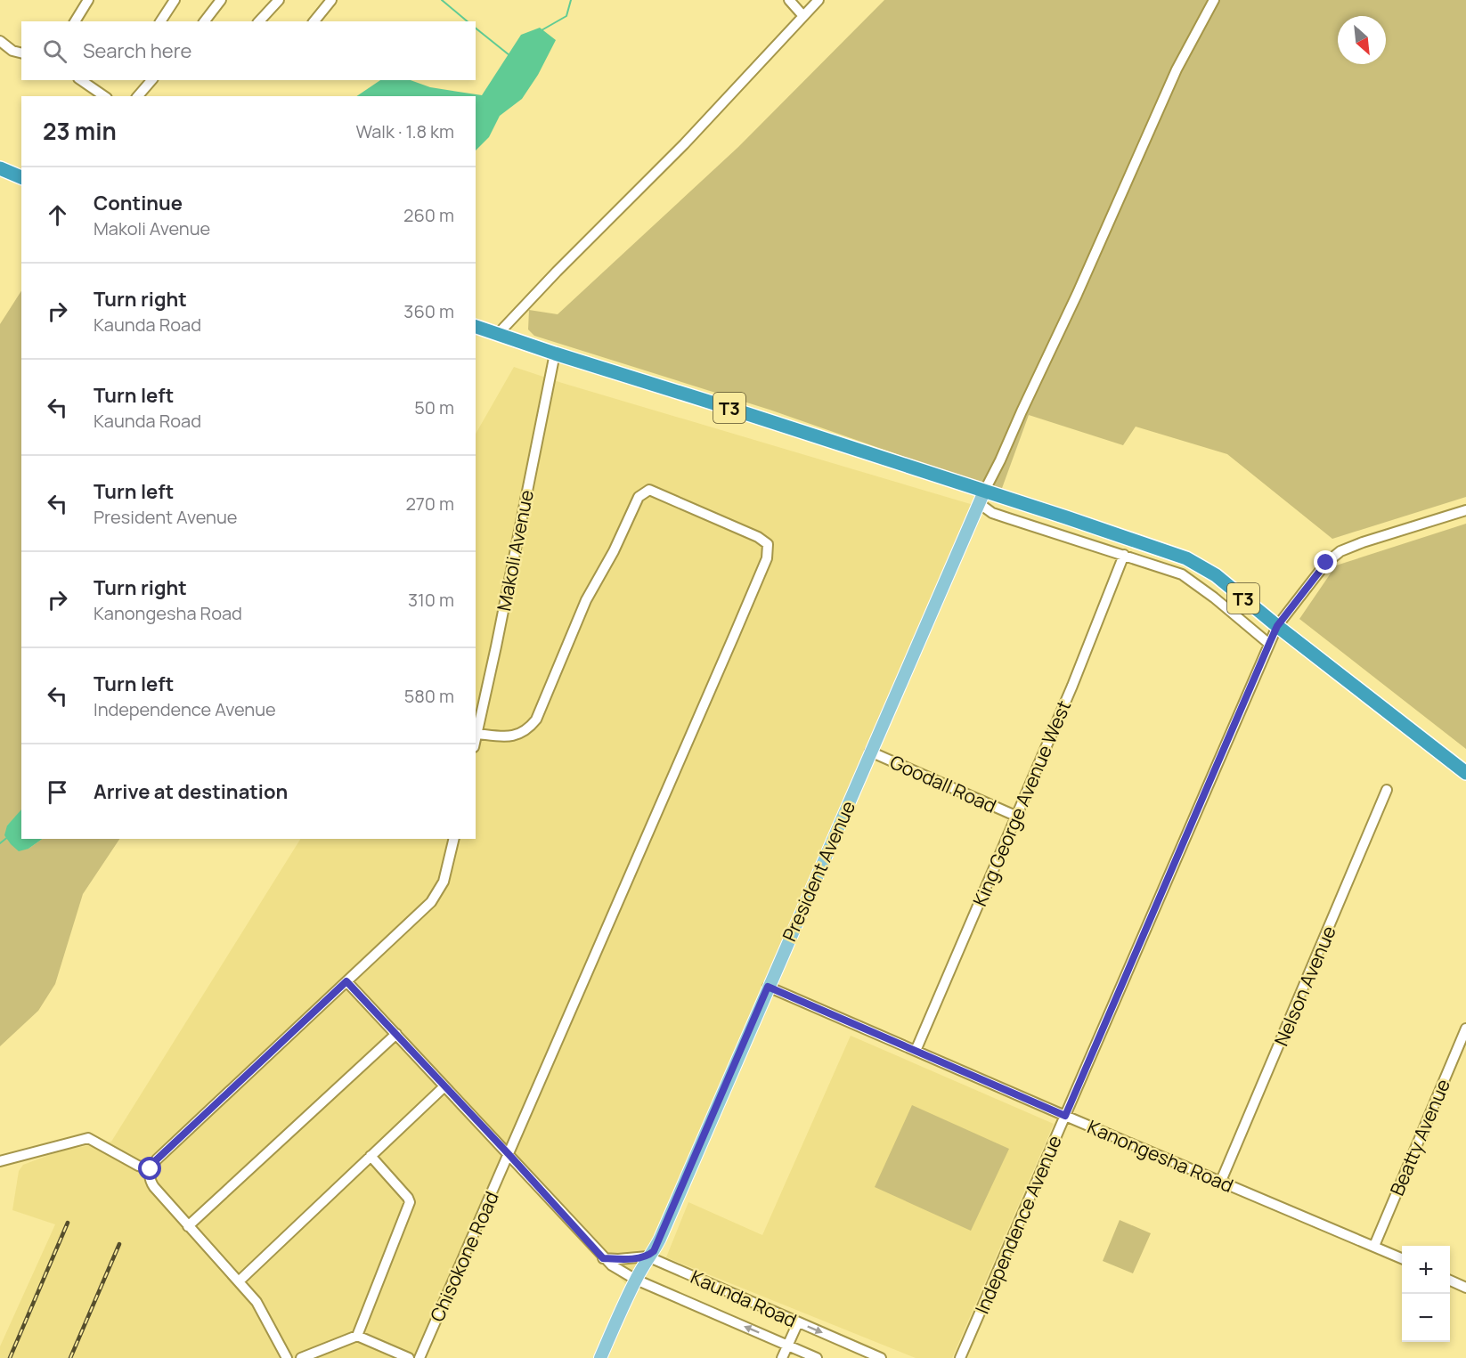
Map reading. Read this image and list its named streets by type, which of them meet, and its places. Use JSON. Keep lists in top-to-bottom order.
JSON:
{
  "streets": {
    "highway": ["T3"],
    "main road": ["President Avenue"],
    "street": [
      "Makoli Avenue",
      "Goodall Road",
      "King George Avenue West",
      "Nelson Avenue",
      "Beatty Avenue",
      "Kanongesha Road",
      "Independence Avenue",
      "Chisokone Road",
      "Kaunda Road"
    ]
  },
  "crossings": [
    ["T3", "Makoli Avenue"],
    ["T3", "President Avenue"],
    ["T3", "Independence Avenue"],
    ["Makoli Avenue", "Chisokone Road"],
    ["Goodall Road", "King George Avenue West"],
    ["Goodall Road", "President Avenue"],
    ["King George Avenue West", "Kanongesha Road"],
    ["President Avenue", "Kanongesha Road"],
    ["President Avenue", "Kaunda Road"],
    ["Nelson Avenue", "Kanongesha Road"],
    ["Beatty Avenue", "Kanongesha Road"],
    ["Kanongesha Road", "Independence Avenue"],
    ["Chisokone Road", "Kaunda Road"]
  ],
  "north": "bottom right",
  "page": {
    "search": "Search here",
    "heading": ["23 min", "Walk · 1.8 km"],
    "list": [
      ["Continue", "Makoli Avenue", "260 m"],
      ["Turn right", "Kaunda Road", "360 m"],
      ["Turn left", "Kaunda Road", "50 m"],
      ["Turn left", "President Avenue", "270 m"],
      ["Turn right", "Kanongesha Road", "310 m"],
      ["Turn left", "Independence Avenue", "580 m"],
      "Arrive at destination"
    ],
    "map_buttons": ["+", "−"]
  }
}
